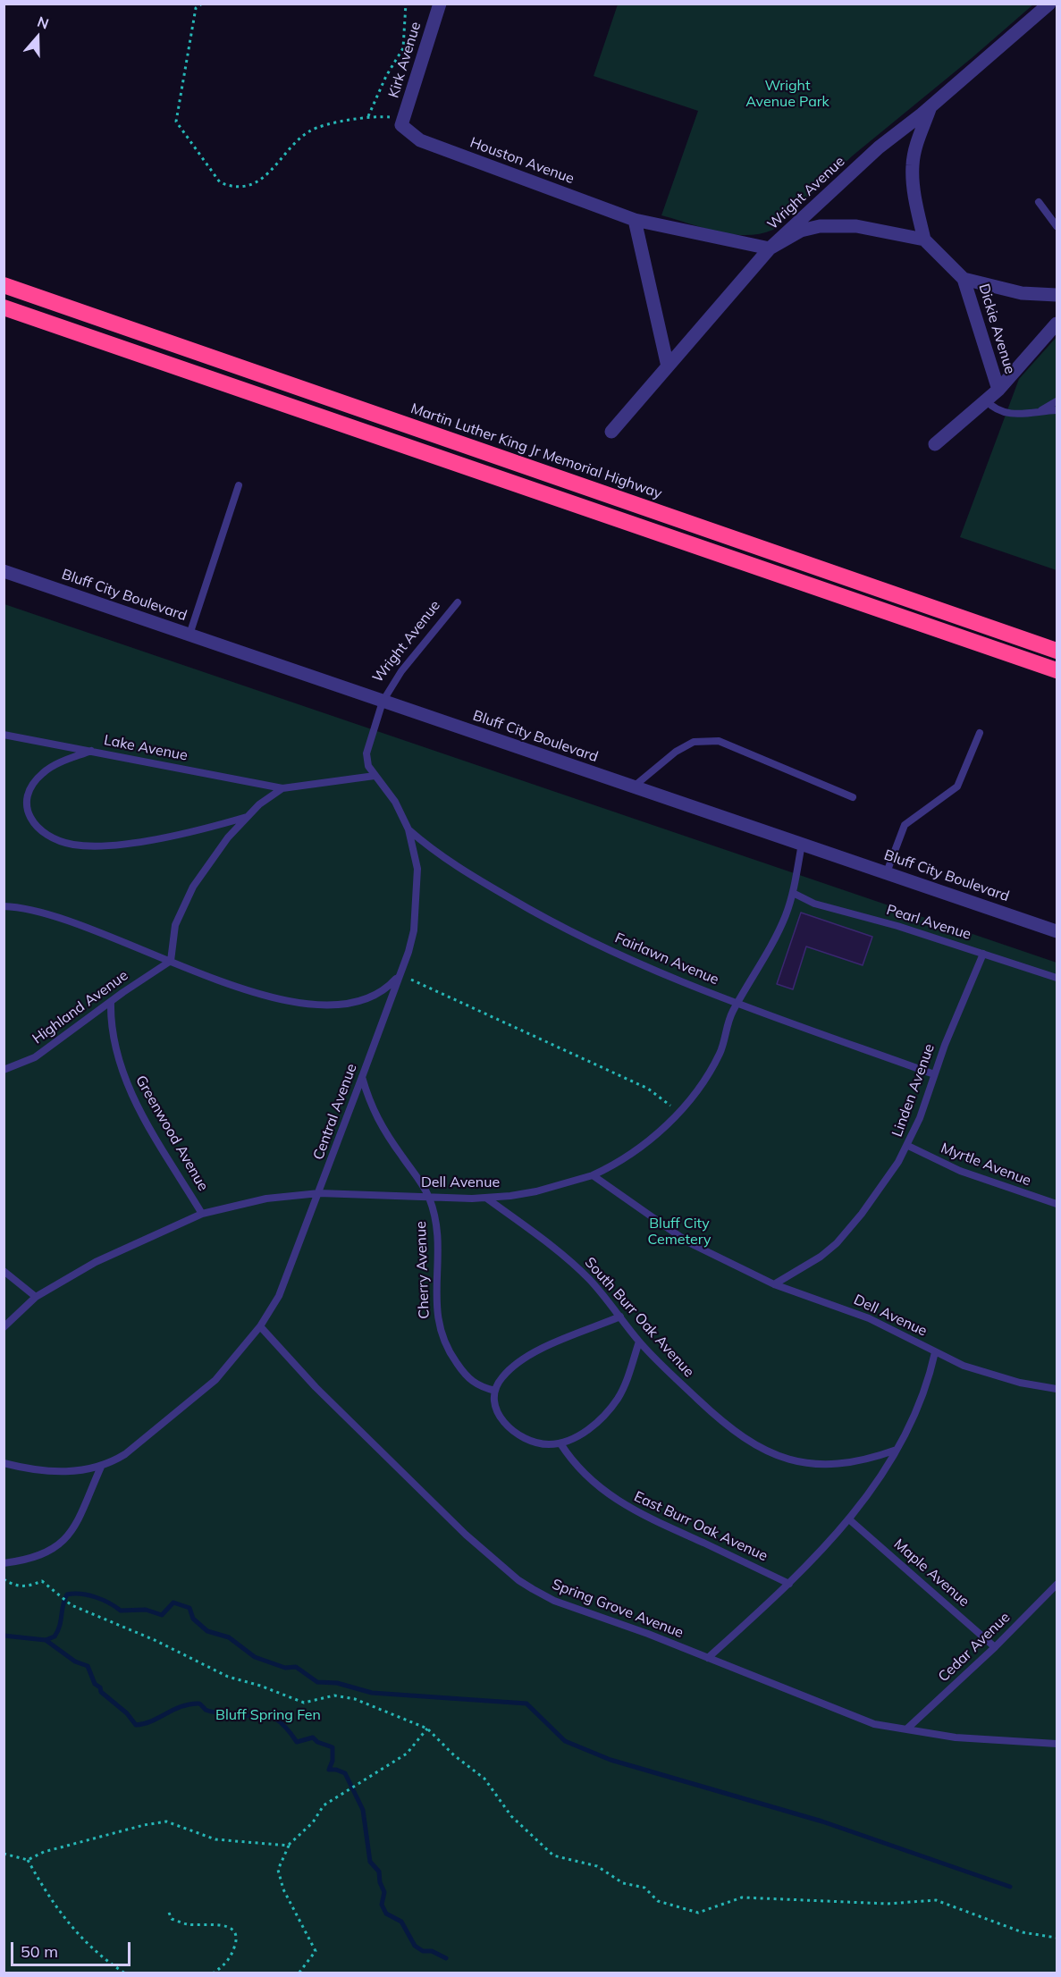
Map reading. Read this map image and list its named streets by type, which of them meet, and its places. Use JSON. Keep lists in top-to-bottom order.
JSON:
{
  "streets": {
    "highway": ["Martin Luther King Jr Memorial Highway"],
    "street": [
      "Kirk Avenue",
      "Houston Avenue",
      "Wright Avenue",
      "Dickie Avenue",
      "Bluff City Boulevard"
    ],
    "lane": [
      "Lake Avenue",
      "Pearl Avenue",
      "Fairlawn Avenue",
      "Highland Avenue",
      "Linden Avenue",
      "Central Avenue",
      "Greenwood Avenue",
      "Myrtle Avenue",
      "Dell Avenue",
      "Cherry Avenue",
      "South Burr Oak Avenue",
      "East Burr Oak Avenue",
      "Maple Avenue",
      "Spring Grove Avenue",
      "Cedar Avenue"
    ]
  },
  "crossings": [
    ["Kirk Avenue", "Houston Avenue"],
    ["Houston Avenue", "Wright Avenue"],
    ["Wright Avenue", "Bluff City Boulevard"],
    ["Wright Avenue", "Central Avenue"],
    ["Bluff City Boulevard", "Central Avenue"],
    ["Pearl Avenue", "Linden Avenue"],
    ["Fairlawn Avenue", "Linden Avenue"],
    ["Fairlawn Avenue", "Central Avenue"],
    ["Highland Avenue", "Greenwood Avenue"],
    ["Linden Avenue", "Myrtle Avenue"],
    ["Linden Avenue", "Dell Avenue"],
    ["Central Avenue", "Dell Avenue"],
    ["Central Avenue", "Cherry Avenue"],
    ["Central Avenue", "Spring Grove Avenue"],
    ["Greenwood Avenue", "Dell Avenue"],
    ["Dell Avenue", "Cherry Avenue"],
    ["Dell Avenue", "South Burr Oak Avenue"],
    ["Maple Avenue", "Cedar Avenue"],
    ["Spring Grove Avenue", "Cedar Avenue"]
  ],
  "parks": ["Wright Avenue Park", "Bluff City Cemetery", "Bluff Spring Fen"],
  "scale_bar": "50 m",
  "north": "top"
}
